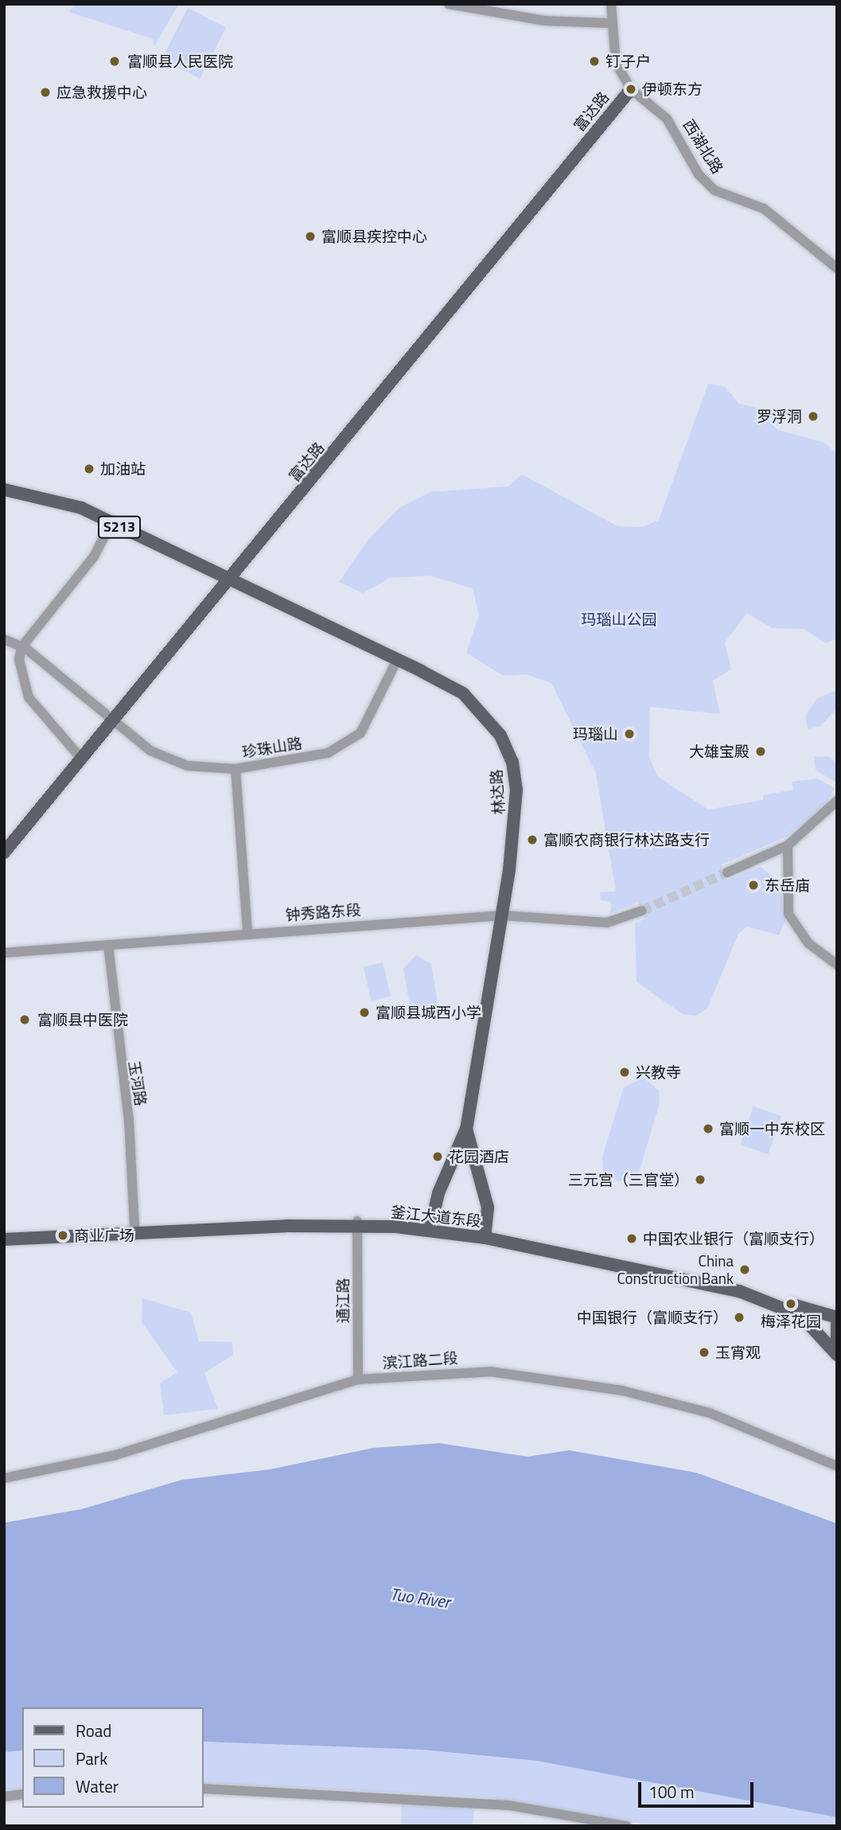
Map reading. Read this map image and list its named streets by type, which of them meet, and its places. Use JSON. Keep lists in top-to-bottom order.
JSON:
{
  "streets": {
    "main road": [
      "富达路",
      "S213",
      "林达路",
      "釜江大道东段"
    ],
    "street": [
      "西湖北路",
      "珍珠山路",
      "钟秀路东段",
      "玉河路",
      "通江路",
      "滨江路二段"
    ]
  },
  "crossings": [
    ["富达路", "西湖北路"],
    ["富达路", "S213"],
    ["富达路", "珍珠山路"],
    ["富达路", "林达路"],
    ["S213", "林达路"],
    ["珍珠山路", "林达路"],
    ["林达路", "钟秀路东段"],
    ["钟秀路东段", "玉河路"],
    ["玉河路", "釜江大道东段"],
    ["釜江大道东段", "通江路"],
    ["通江路", "滨江路二段"]
  ],
  "water": ["Tuo River"],
  "parks": ["玛瑙山公园"],
  "places": [
    "富顺县人民医院",
    "钉子户",
    "伊顿东方",
    "应急救援中心",
    "富顺县疾控中心",
    "罗浮洞",
    "加油站",
    "玛瑙山",
    "大雄宝殿",
    "富顺农商银行林达路支行",
    "东岳庙",
    "富顺县城西小学",
    "富顺县中医院",
    "兴教寺",
    "富顺一中东校区",
    "花园酒店",
    "三元宫（三官堂）",
    "商业广场",
    "中国农业银行（富顺支行）",
    "China Construction Bank",
    "梅泽花园",
    "中国银行（富顺支行）",
    "玉宵观"
  ],
  "legend": ["Road", "Park", "Water"],
  "scale_bar": "100 m"
}
